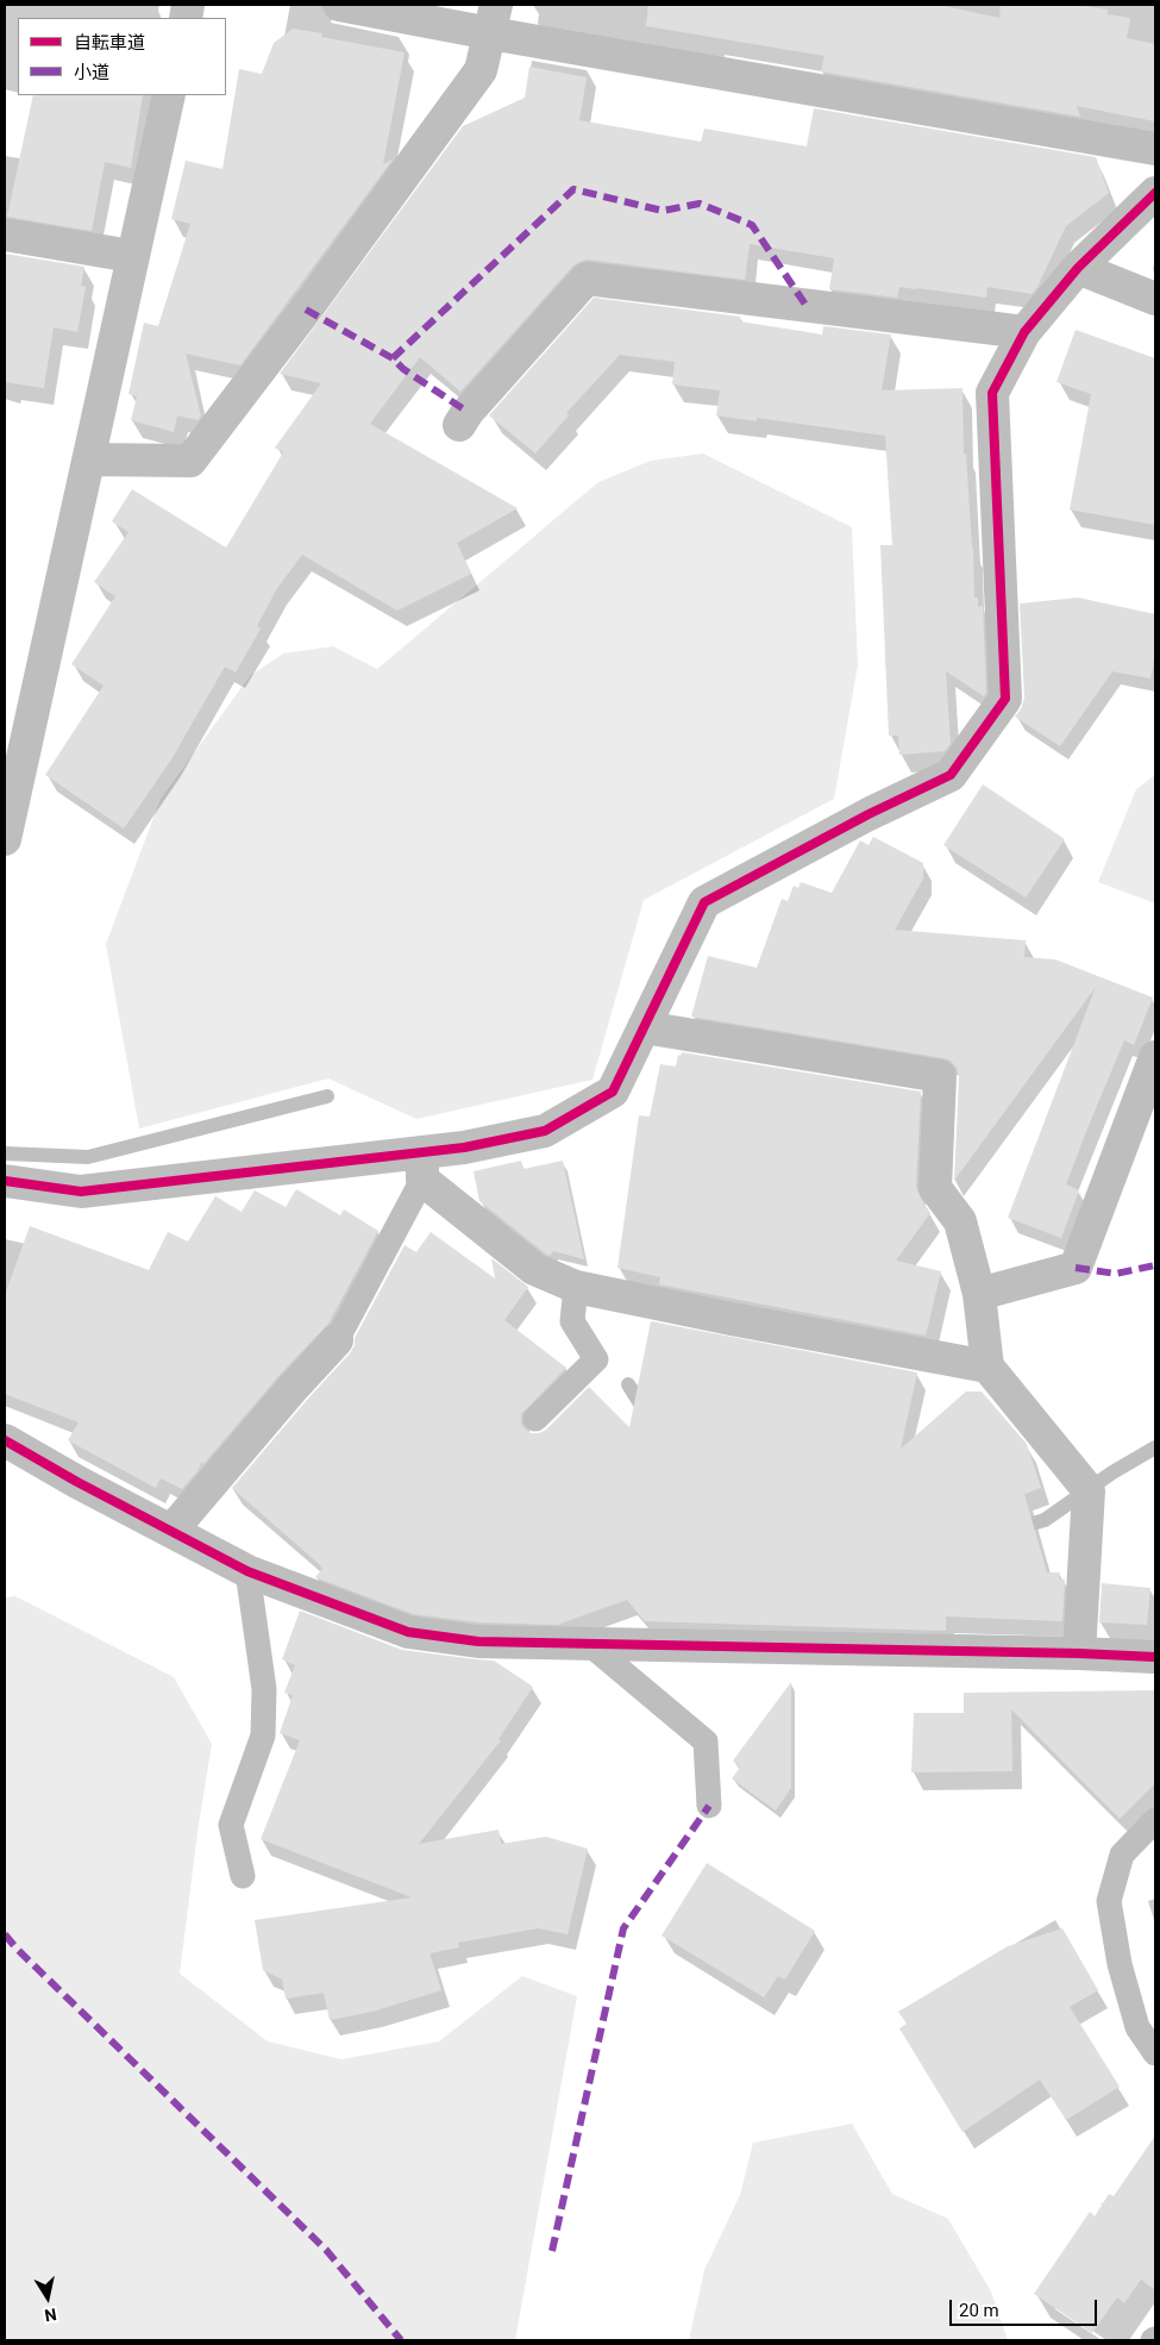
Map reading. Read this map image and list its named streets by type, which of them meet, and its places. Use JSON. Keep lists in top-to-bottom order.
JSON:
{
  "legend": ["自転車道", "小道"],
  "scale_bar": "20 m",
  "north": "bottom"
}
